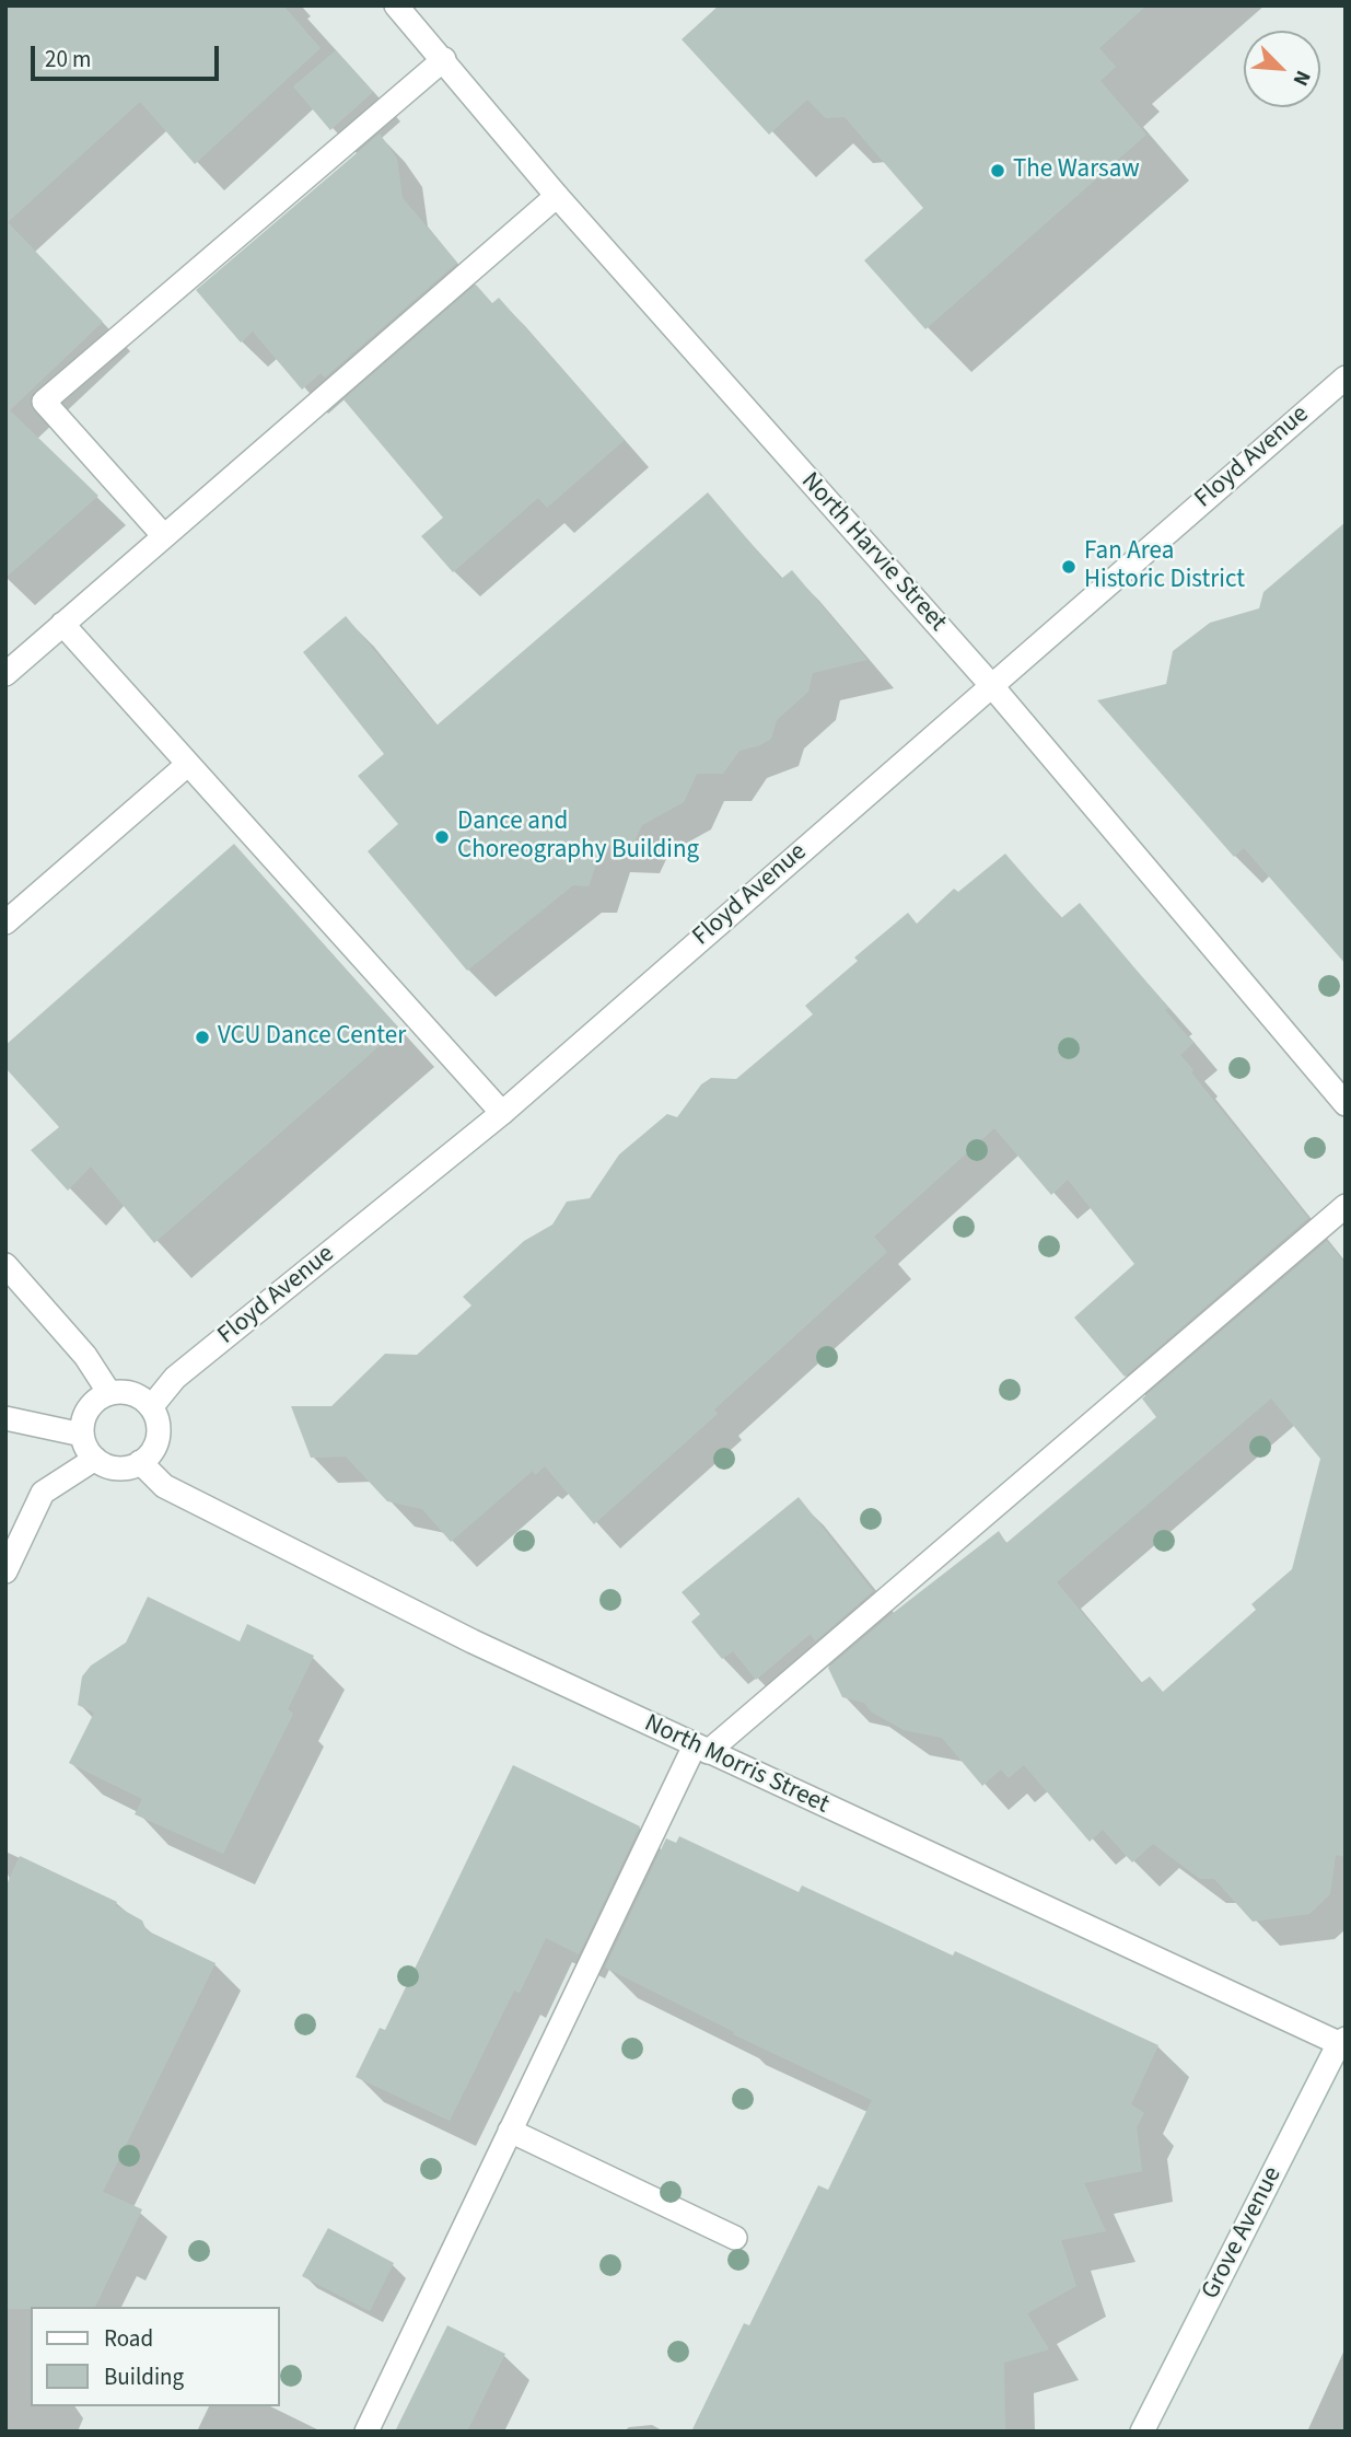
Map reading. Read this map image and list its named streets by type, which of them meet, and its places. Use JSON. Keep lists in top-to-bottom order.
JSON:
{
  "streets": {
    "street": [
      "Floyd Avenue",
      "North Harvie Street",
      "North Morris Street",
      "Grove Avenue"
    ]
  },
  "crossings": [
    ["Floyd Avenue", "North Harvie Street"],
    ["Floyd Avenue", "North Morris Street"],
    ["North Morris Street", "Grove Avenue"]
  ],
  "places": [
    "The Warsaw",
    "Fan Area Historic District",
    "Dance and Choreography Building",
    "VCU Dance Center"
  ],
  "legend": ["Road", "Building"],
  "scale_bar": "20 m",
  "north": "bottom right"
}
